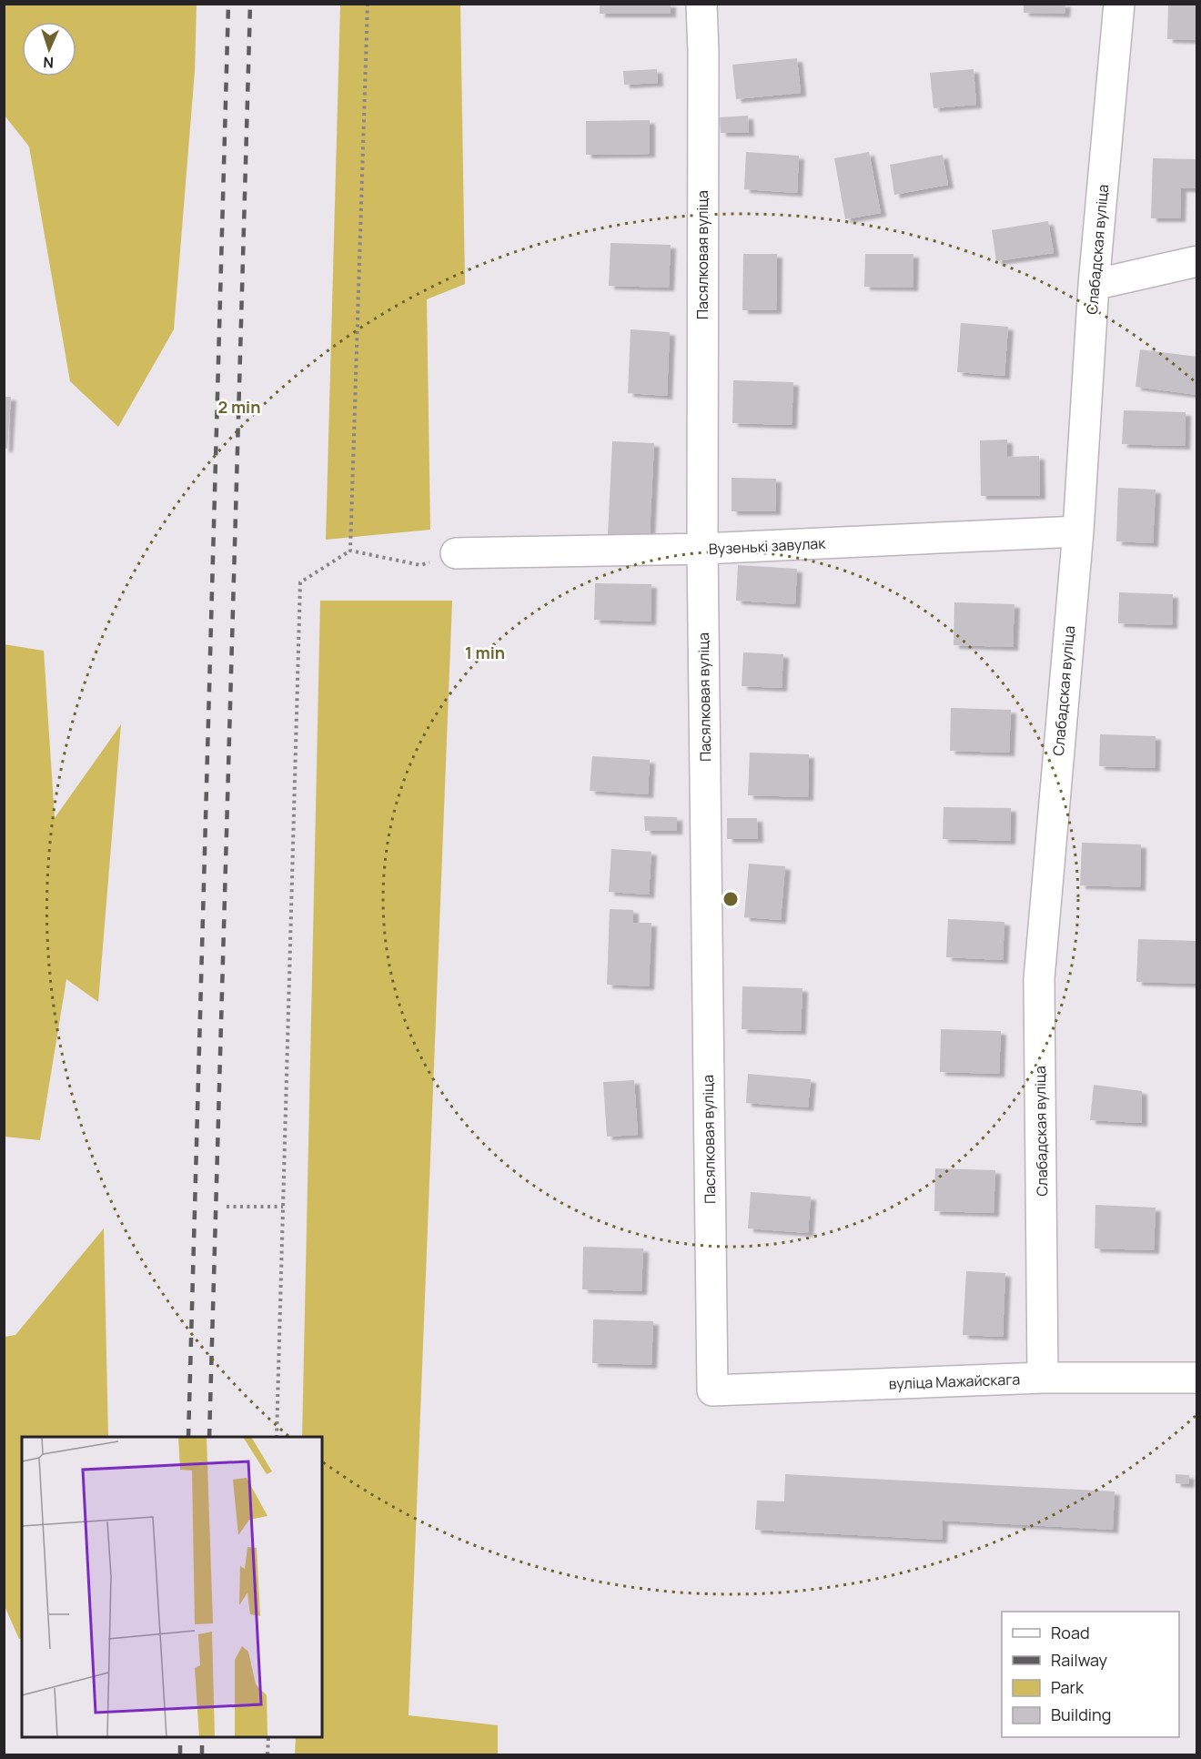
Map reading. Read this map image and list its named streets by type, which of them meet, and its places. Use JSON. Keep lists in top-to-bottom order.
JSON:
{
  "streets": {
    "street": [
      "Слабадская вуліца",
      "Пасялковая вуліца",
      "Вузенькі завулак",
      "вуліца Мажайскага"
    ]
  },
  "crossings": [
    ["Слабадская вуліца", "Вузенькі завулак"],
    ["Слабадская вуліца", "вуліца Мажайскага"],
    ["Пасялковая вуліца", "Вузенькі завулак"],
    ["Пасялковая вуліца", "вуліца Мажайскага"]
  ],
  "legend": [
    "Road",
    "Railway",
    "Park",
    "Building"
  ],
  "north": "bottom",
  "rings": ["2 min", "1 min"]
}
